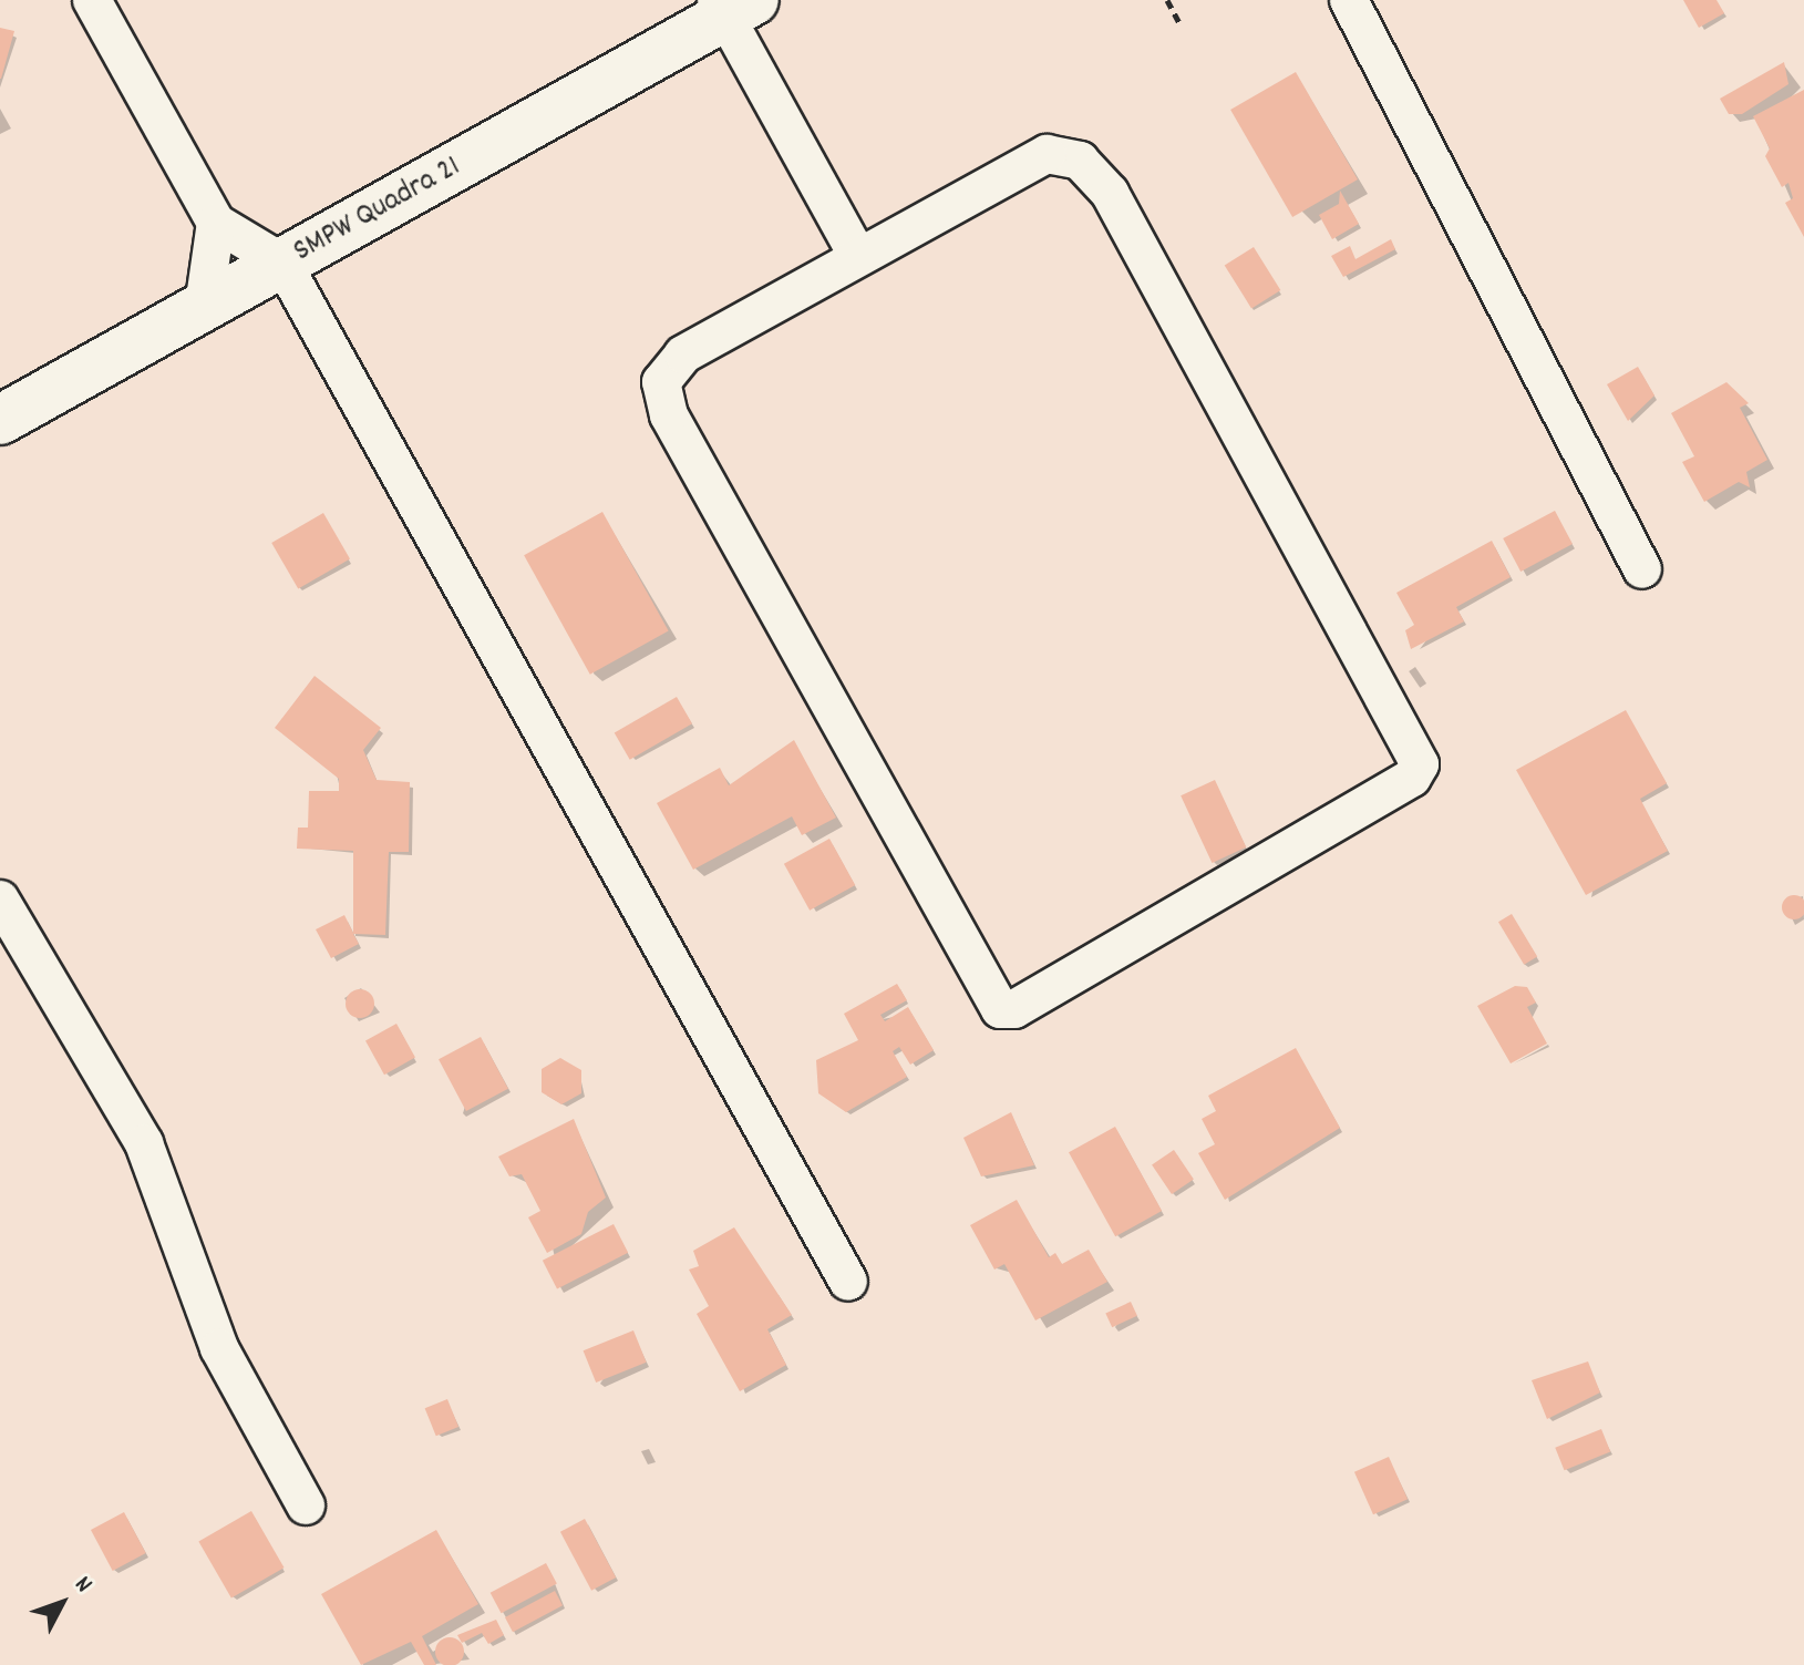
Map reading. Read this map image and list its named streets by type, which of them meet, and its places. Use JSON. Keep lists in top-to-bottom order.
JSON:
{
  "streets": {
    "street": ["SMPW Quadra 21"]
  },
  "north": "top right"
}
